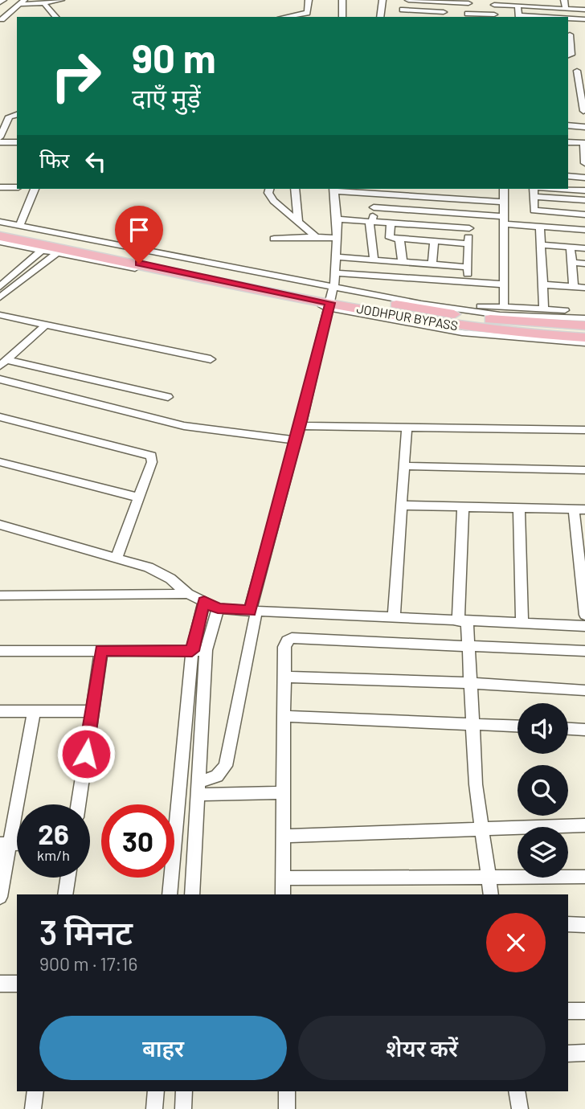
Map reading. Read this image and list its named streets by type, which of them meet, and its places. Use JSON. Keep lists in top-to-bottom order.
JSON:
{
  "streets": {
    "highway": ["JODHPUR BYPASS"]
  },
  "page": {
    "turn": ["90 m", "दाएँ मुड़ें"],
    "then": "फिर",
    "speed": "26 km/h",
    "limit": "30",
    "heading": ["3 मिनट", "900 m · 17:16"],
    "buttons": ["बाहर", "शेयर करें"]
  }
}
